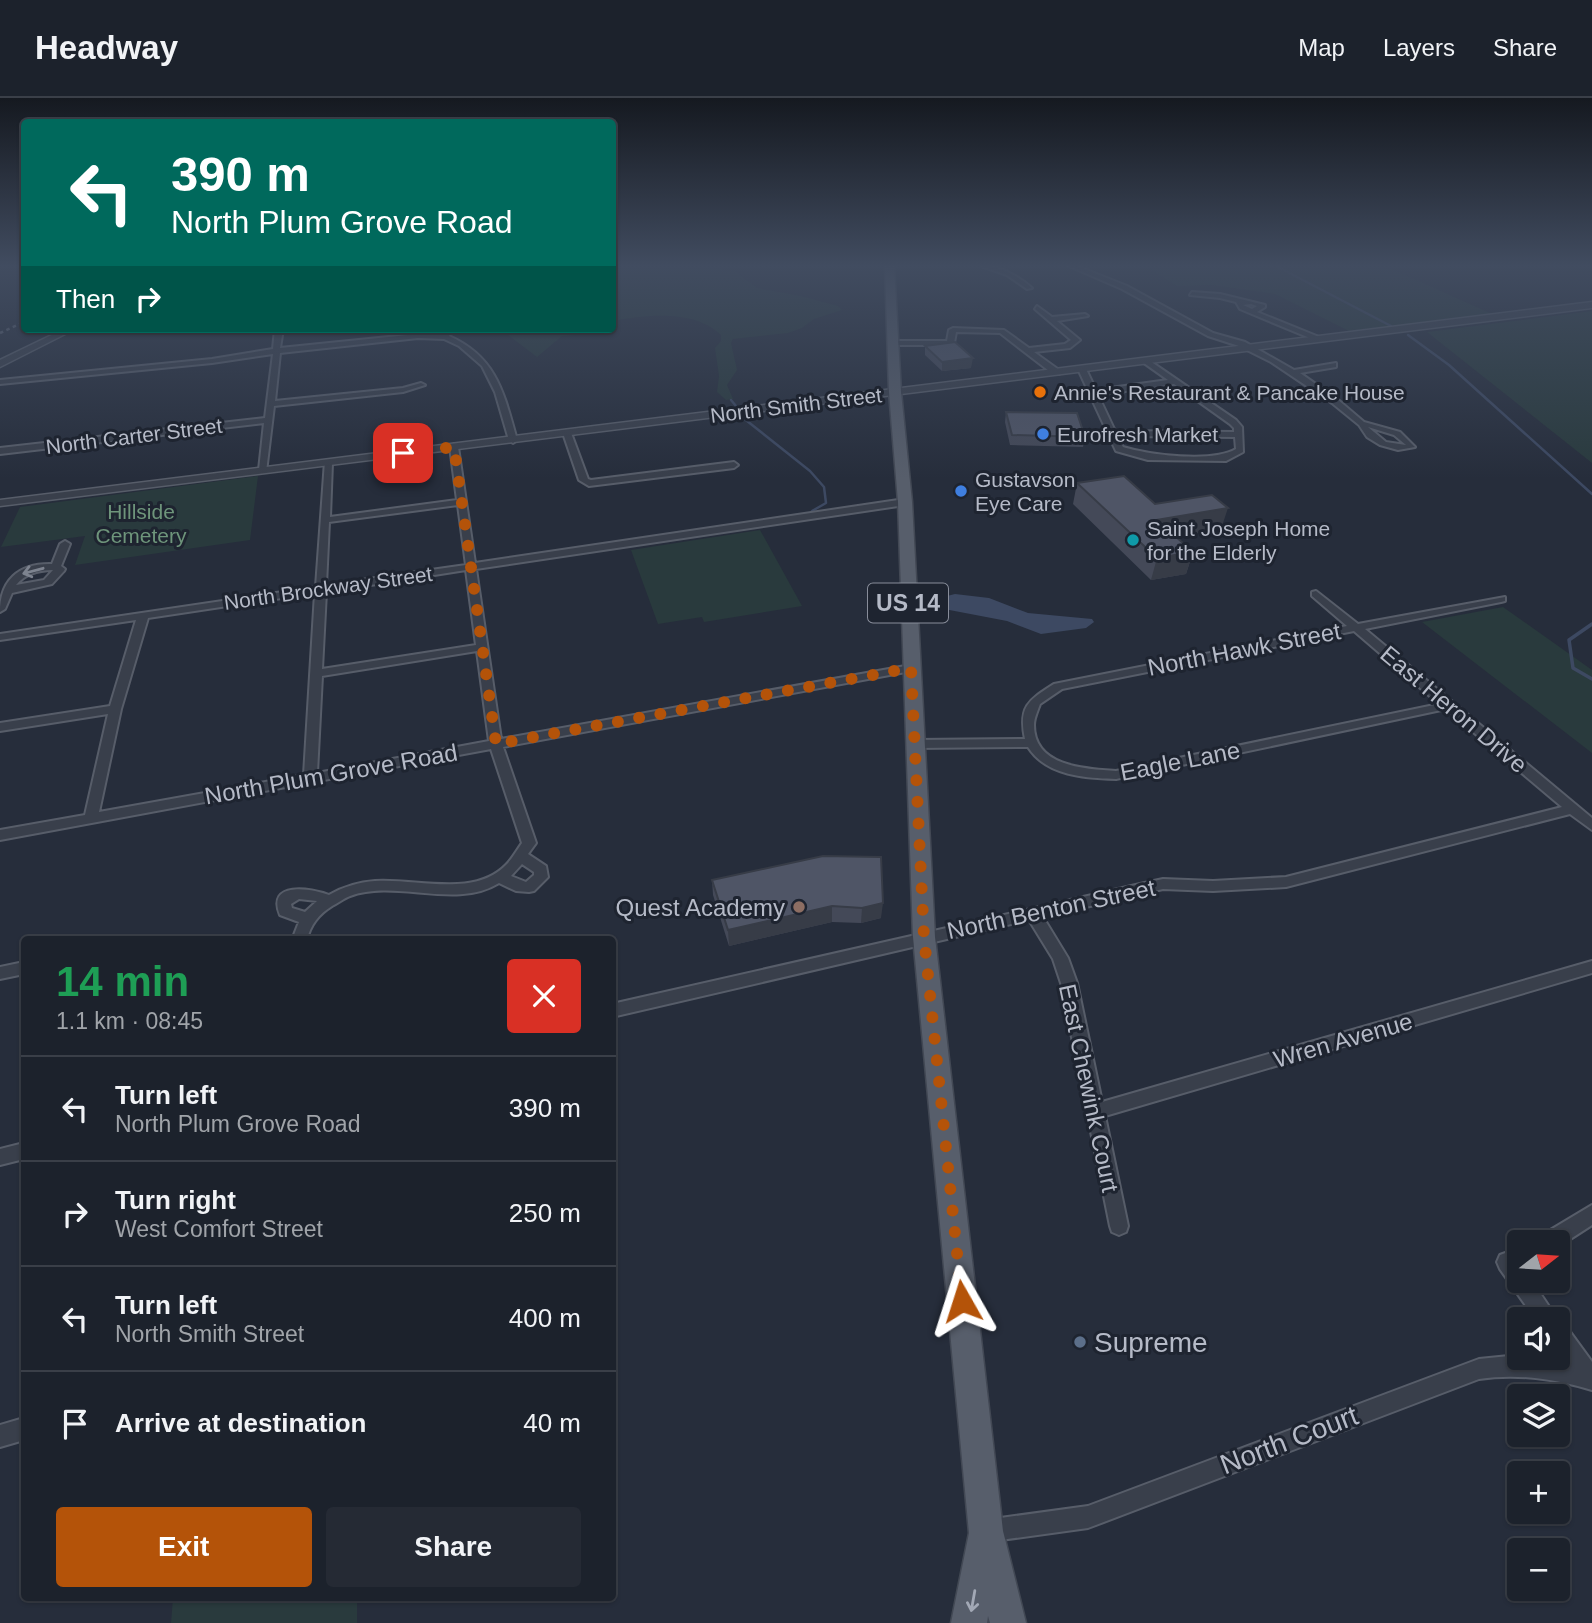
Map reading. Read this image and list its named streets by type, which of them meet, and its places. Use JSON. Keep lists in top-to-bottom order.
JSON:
{
  "streets": {
    "main road": ["US 14"],
    "street": [
      "North Smith Street",
      "North Carter Street",
      "North Brockway Street",
      "North Hawk Street",
      "East Heron Drive",
      "Eagle Lane",
      "North Plum Grove Road",
      "North Benton Street",
      "Wren Avenue",
      "East Chewink Court",
      "North Court"
    ]
  },
  "crossings": [
    ["North Smith Street", "US 14"],
    ["North Brockway Street", "US 14"],
    ["US 14", "North Plum Grove Road"],
    ["US 14", "North Benton Street"],
    ["US 14", "North Court"],
    ["North Hawk Street", "East Heron Drive"],
    ["North Hawk Street", "Eagle Lane"],
    ["East Heron Drive", "Eagle Lane"],
    ["East Heron Drive", "North Benton Street"],
    ["North Benton Street", "East Chewink Court"],
    ["Wren Avenue", "East Chewink Court"]
  ],
  "parks": ["Hillside Cemetery"],
  "places": [
    "Annie's Restaurant & Pancake House",
    "Eurofresh Market",
    "Gustavson Eye Care",
    "Saint Joseph Home for the Elderly",
    "Quest Academy",
    "Supreme"
  ],
  "north": "right",
  "page": {
    "header": "Headway",
    "nav": ["Map", "Layers", "Share"],
    "turn": ["390 m", "North Plum Grove Road"],
    "then": "Then",
    "heading": ["14 min", "1.1 km · 08:45"],
    "list": [
      {
        "name": "Turn left",
        "note": "North Plum Grove Road",
        "value": "390 m"
      },
      {
        "name": "Turn right",
        "note": "West Comfort Street",
        "value": "250 m"
      },
      {
        "name": "Turn left",
        "note": "North Smith Street",
        "value": "400 m"
      },
      {
        "name": "Arrive at destination",
        "value": "40 m"
      }
    ],
    "map_buttons": ["+", "−"],
    "buttons": ["Exit", "Share"]
  }
}
